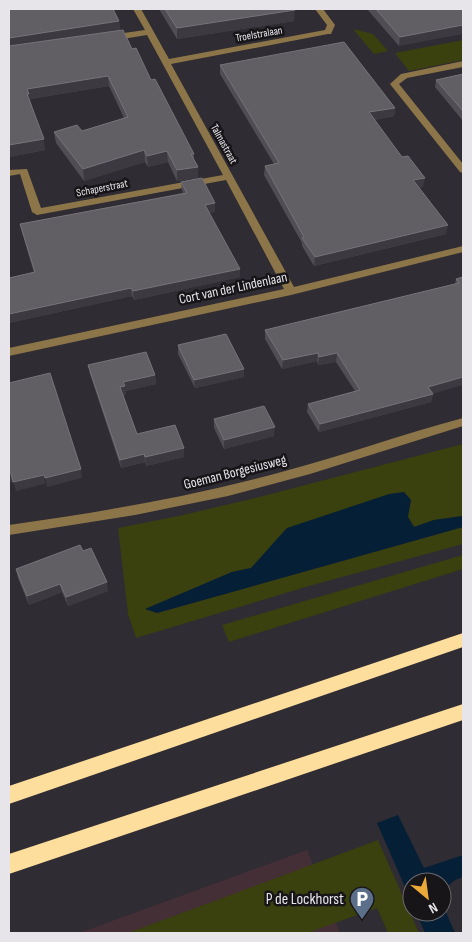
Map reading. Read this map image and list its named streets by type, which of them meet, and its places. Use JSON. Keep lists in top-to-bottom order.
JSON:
{
  "streets": {
    "street": [
      "Troelstralaan",
      "Talmastraat",
      "Schaperstraat",
      "Cort van der Lindenlaan",
      "Goeman Borgesiusweg"
    ]
  },
  "crossings": [
    ["Troelstralaan", "Talmastraat"],
    ["Talmastraat", "Schaperstraat"],
    ["Talmastraat", "Cort van der Lindenlaan"]
  ],
  "places": {
    "parking": ["P de Lockhorst"]
  },
  "north": "bottom right"
}
